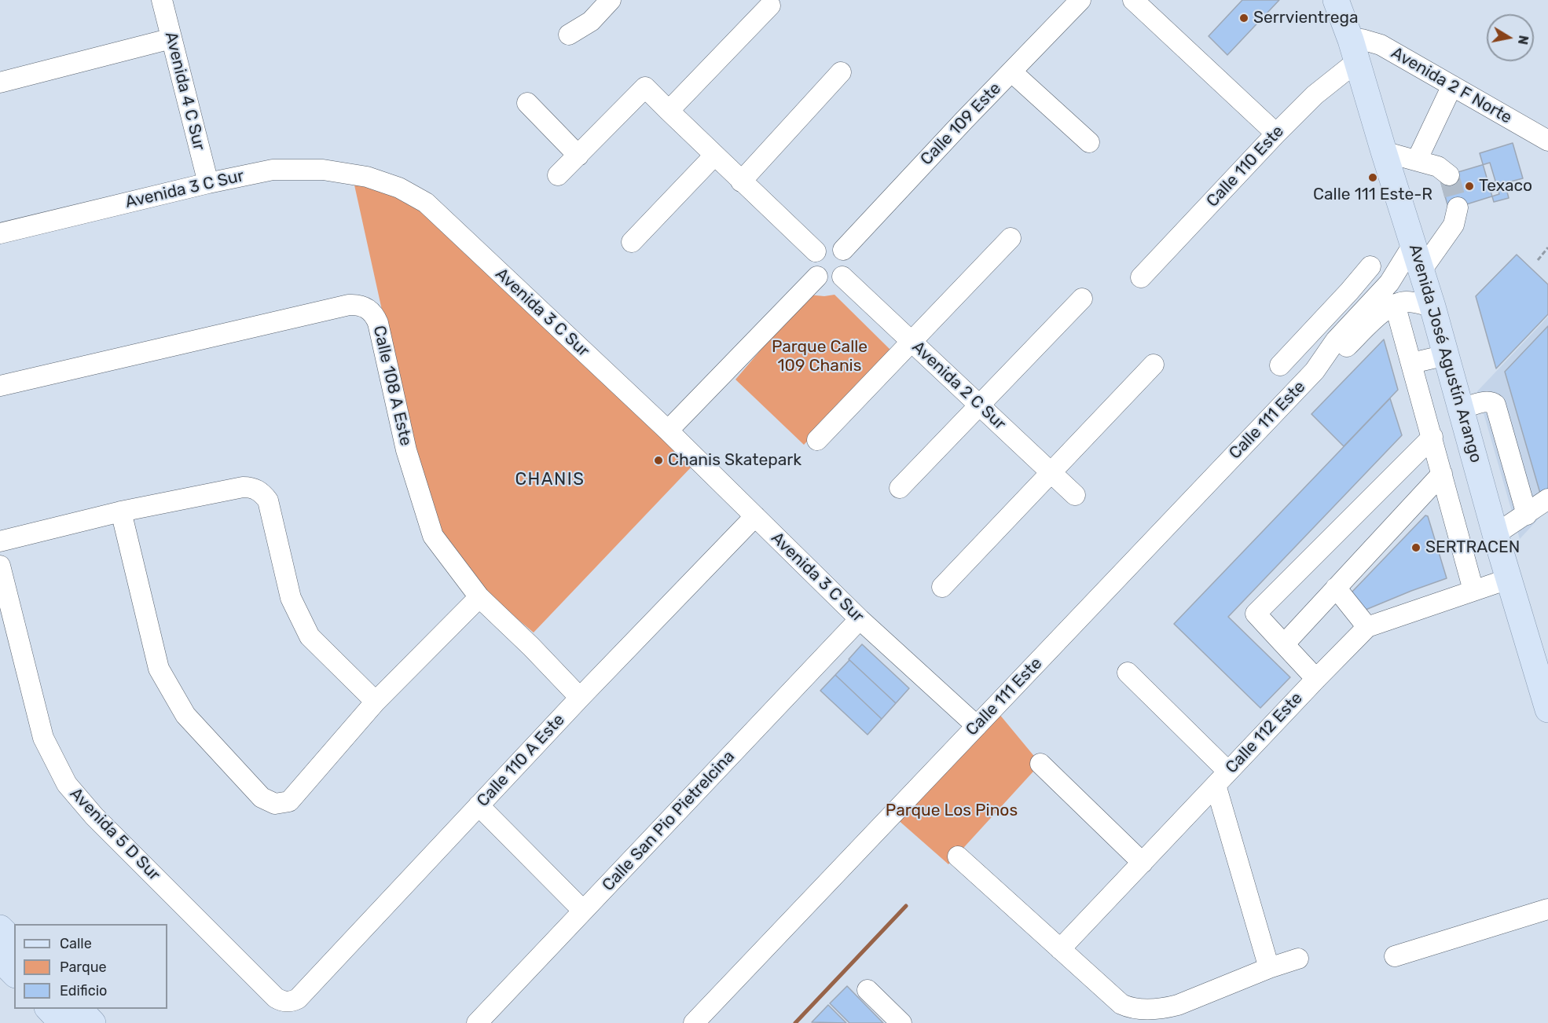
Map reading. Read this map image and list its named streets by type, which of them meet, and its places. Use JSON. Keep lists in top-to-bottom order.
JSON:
{
  "streets": {
    "main road": ["Avenida José Agustín Arango"],
    "street": [
      "Avenida 2 F Norte",
      "Avenida 4 C Sur",
      "Calle 109 Este",
      "Calle 110 Este",
      "Avenida 3 C Sur",
      "Calle 108 A Este",
      "Avenida 2 C Sur",
      "Calle 111 Este",
      "Calle 112 Este",
      "Calle 110 A Este",
      "Calle San Pio Pietrelcina",
      "Avenida 5 D Sur"
    ]
  },
  "crossings": [
    ["Avenida 2 F Norte", "Calle 110 Este"],
    ["Avenida 2 F Norte", "Avenida José Agustín Arango"],
    ["Avenida 4 C Sur", "Avenida 3 C Sur"],
    ["Calle 109 Este", "Avenida 2 C Sur"],
    ["Calle 110 Este", "Avenida José Agustín Arango"],
    ["Avenida 3 C Sur", "Calle 111 Este"],
    ["Avenida 3 C Sur", "Calle 110 A Este"],
    ["Avenida 3 C Sur", "Calle San Pio Pietrelcina"],
    ["Avenida José Agustín Arango", "Calle 111 Este"],
    ["Avenida José Agustín Arango", "Calle 112 Este"],
    ["Calle 108 A Este", "Calle 110 A Este"],
    ["Calle 110 A Este", "Avenida 5 D Sur"]
  ],
  "districts": ["CHANIS"],
  "parks": ["Parque Calle 109 Chanis", "Parque Los Pinos"],
  "places": [
    "Serrvientrega",
    "Calle 111 Este-R",
    "Texaco",
    "Chanis Skatepark",
    "SERTRACEN"
  ],
  "legend": ["Calle", "Parque", "Edificio"],
  "north": "right"
}
